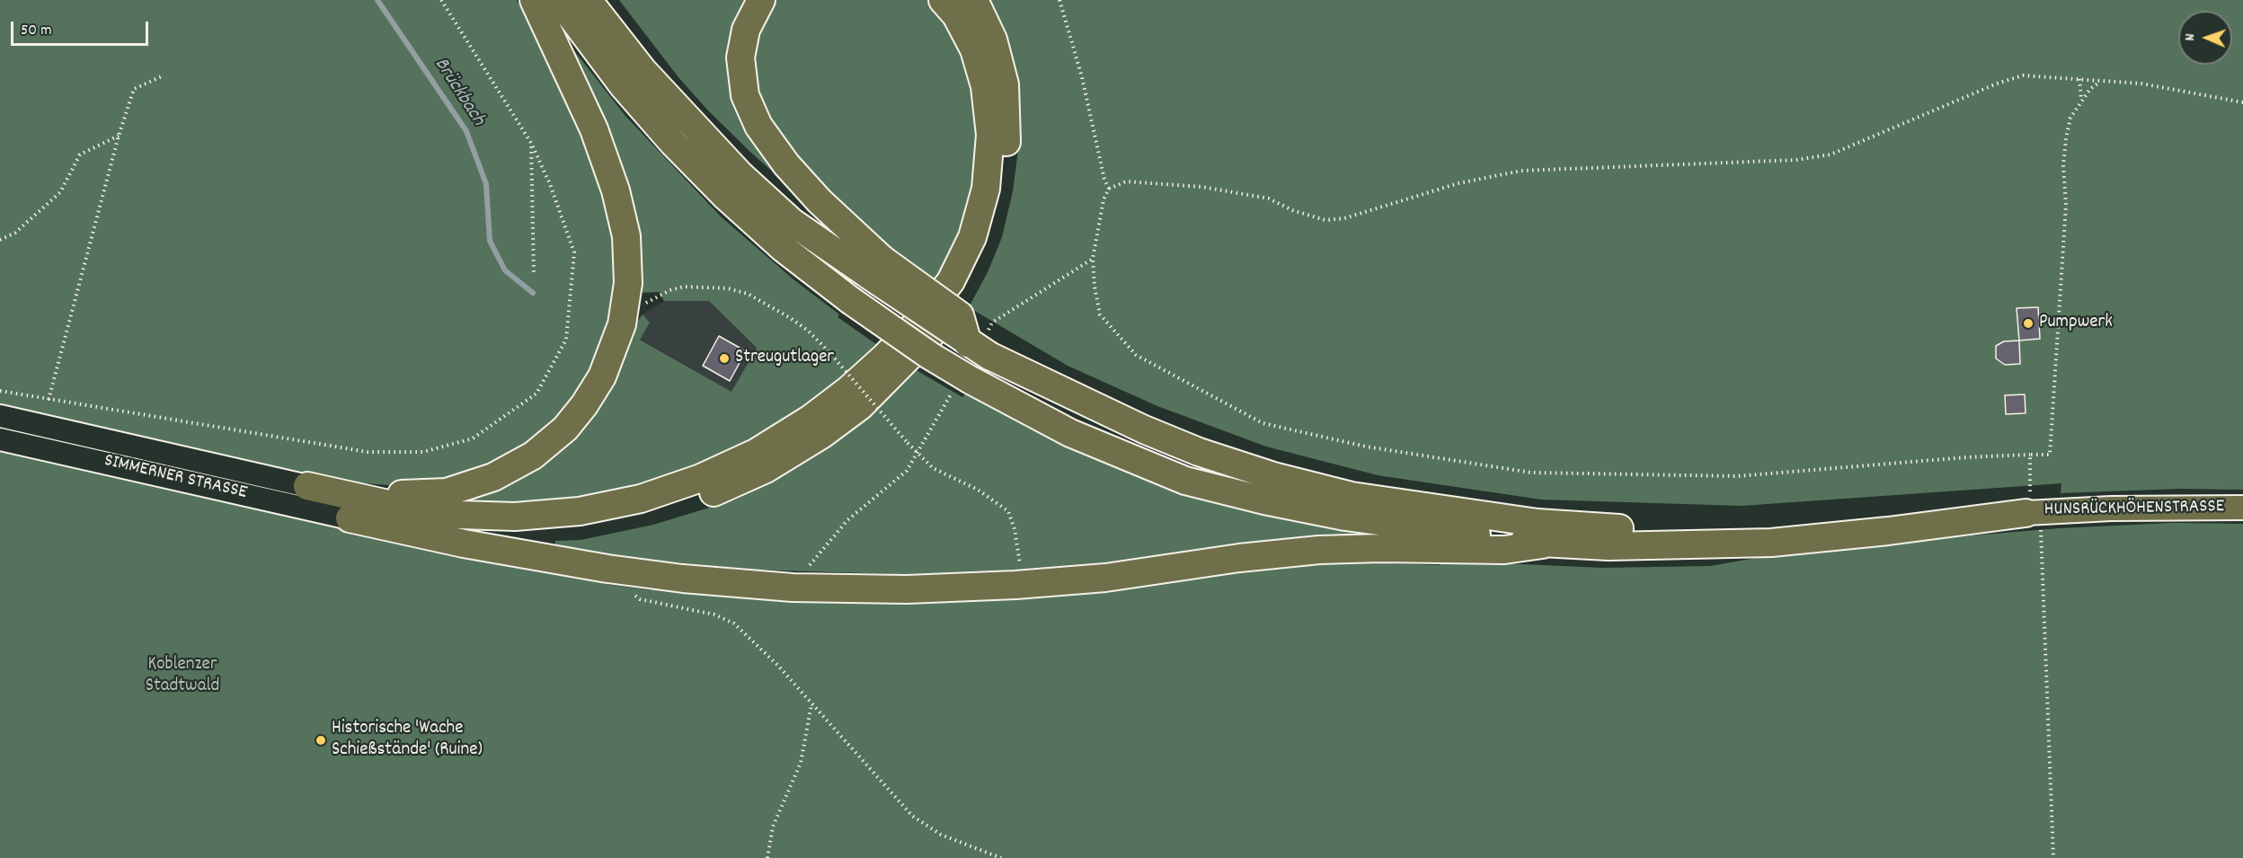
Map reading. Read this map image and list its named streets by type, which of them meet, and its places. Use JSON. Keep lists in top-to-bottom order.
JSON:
{
  "streets": {
    "main road": ["HUNSRÜCKHÖHENSTRASSE"],
    "street": ["SIMMERNER STRASSE"]
  },
  "water": ["Brückbach"],
  "parks": ["Koblenzer Stadtwald"],
  "places": ["Pumpwerk", "Streugutlager", "Historische 'Wache Schießstände' (Ruine)"],
  "scale_bar": "50 m",
  "north": "left"
}
